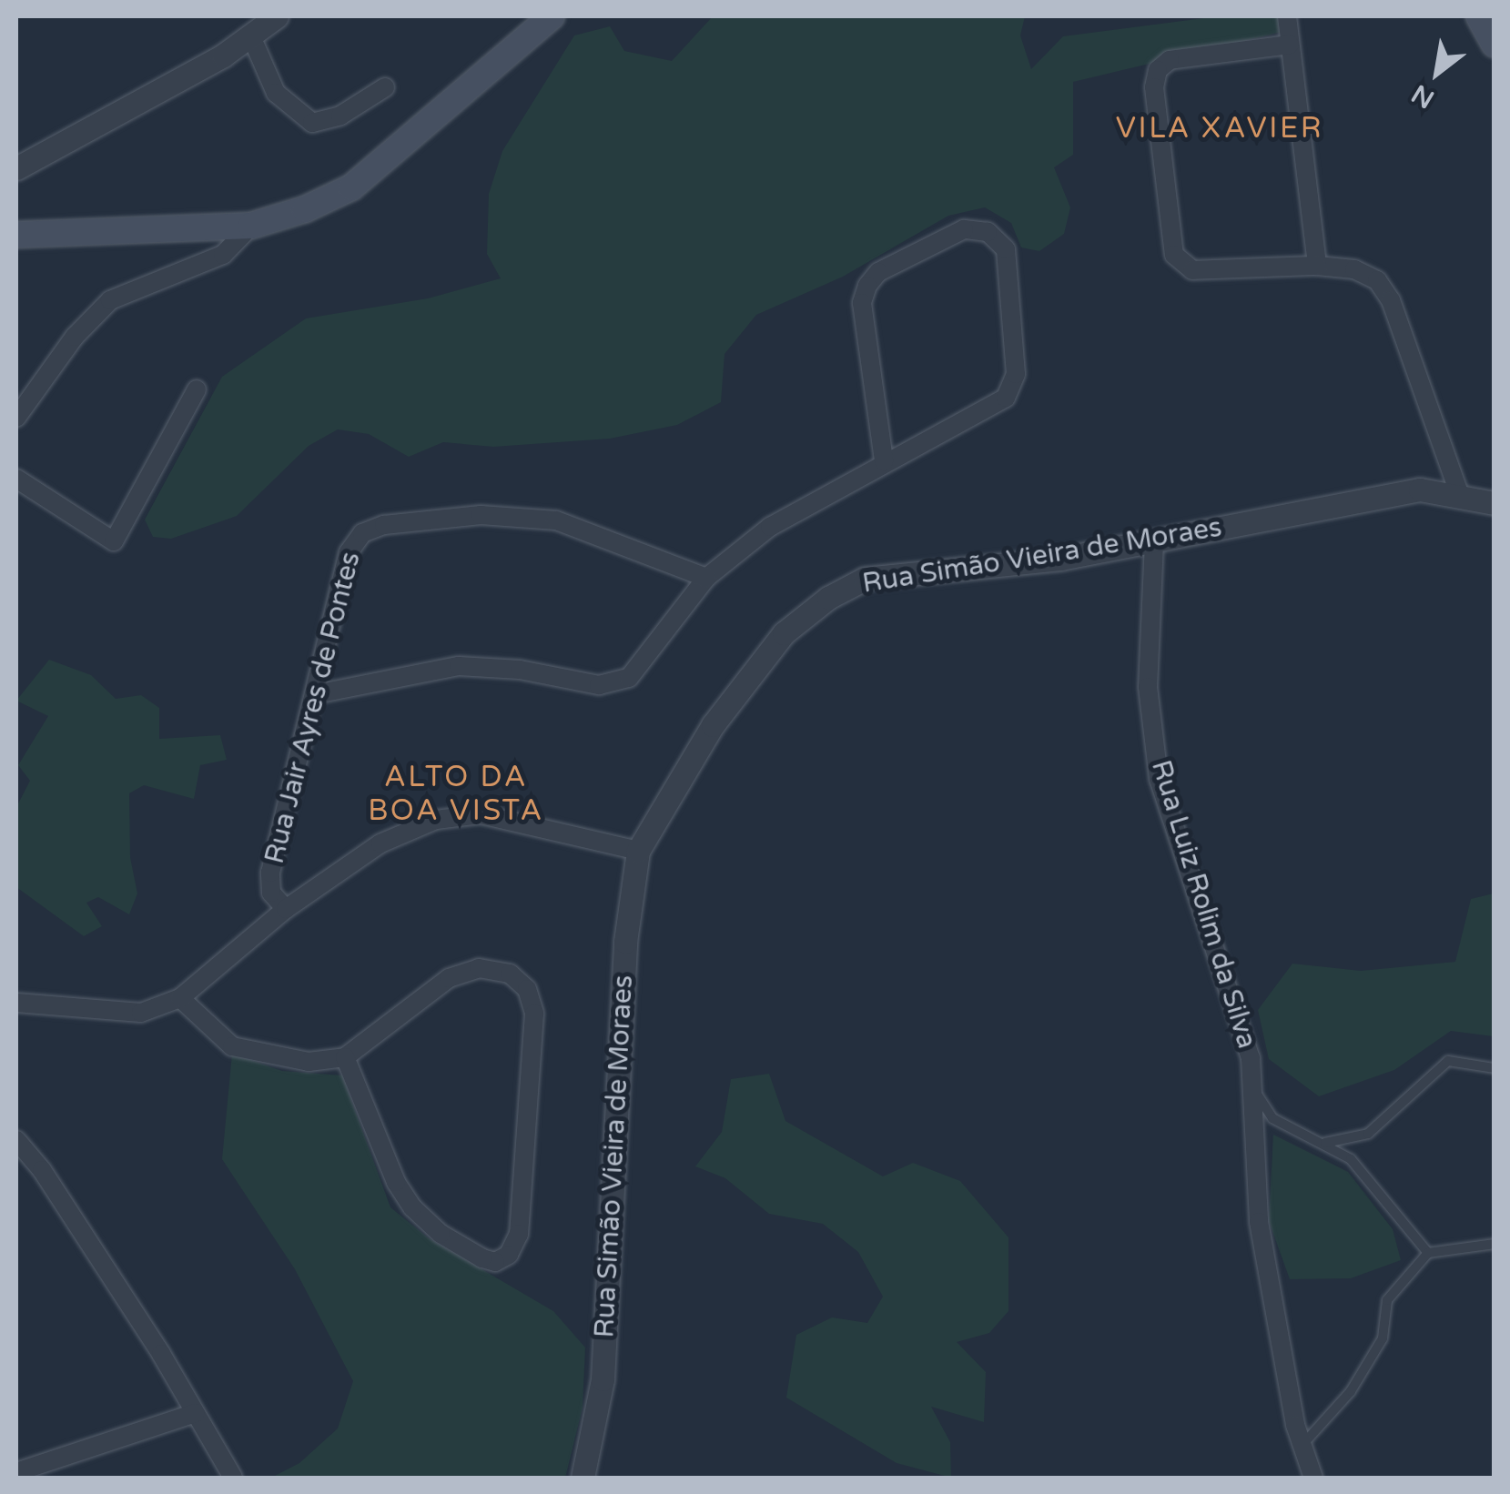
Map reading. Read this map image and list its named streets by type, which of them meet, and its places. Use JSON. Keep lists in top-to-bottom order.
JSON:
{
  "streets": {
    "street": ["Rua Simão Vieira de Moraes", "Rua Jair Ayres de Pontes", "Rua Luiz Rolim da Silva"]
  },
  "crossings": [
    ["Rua Simão Vieira de Moraes", "Rua Luiz Rolim da Silva"]
  ],
  "districts": ["VILA XAVIER", "ALTO DA BOA VISTA"],
  "north": "bottom left"
}
